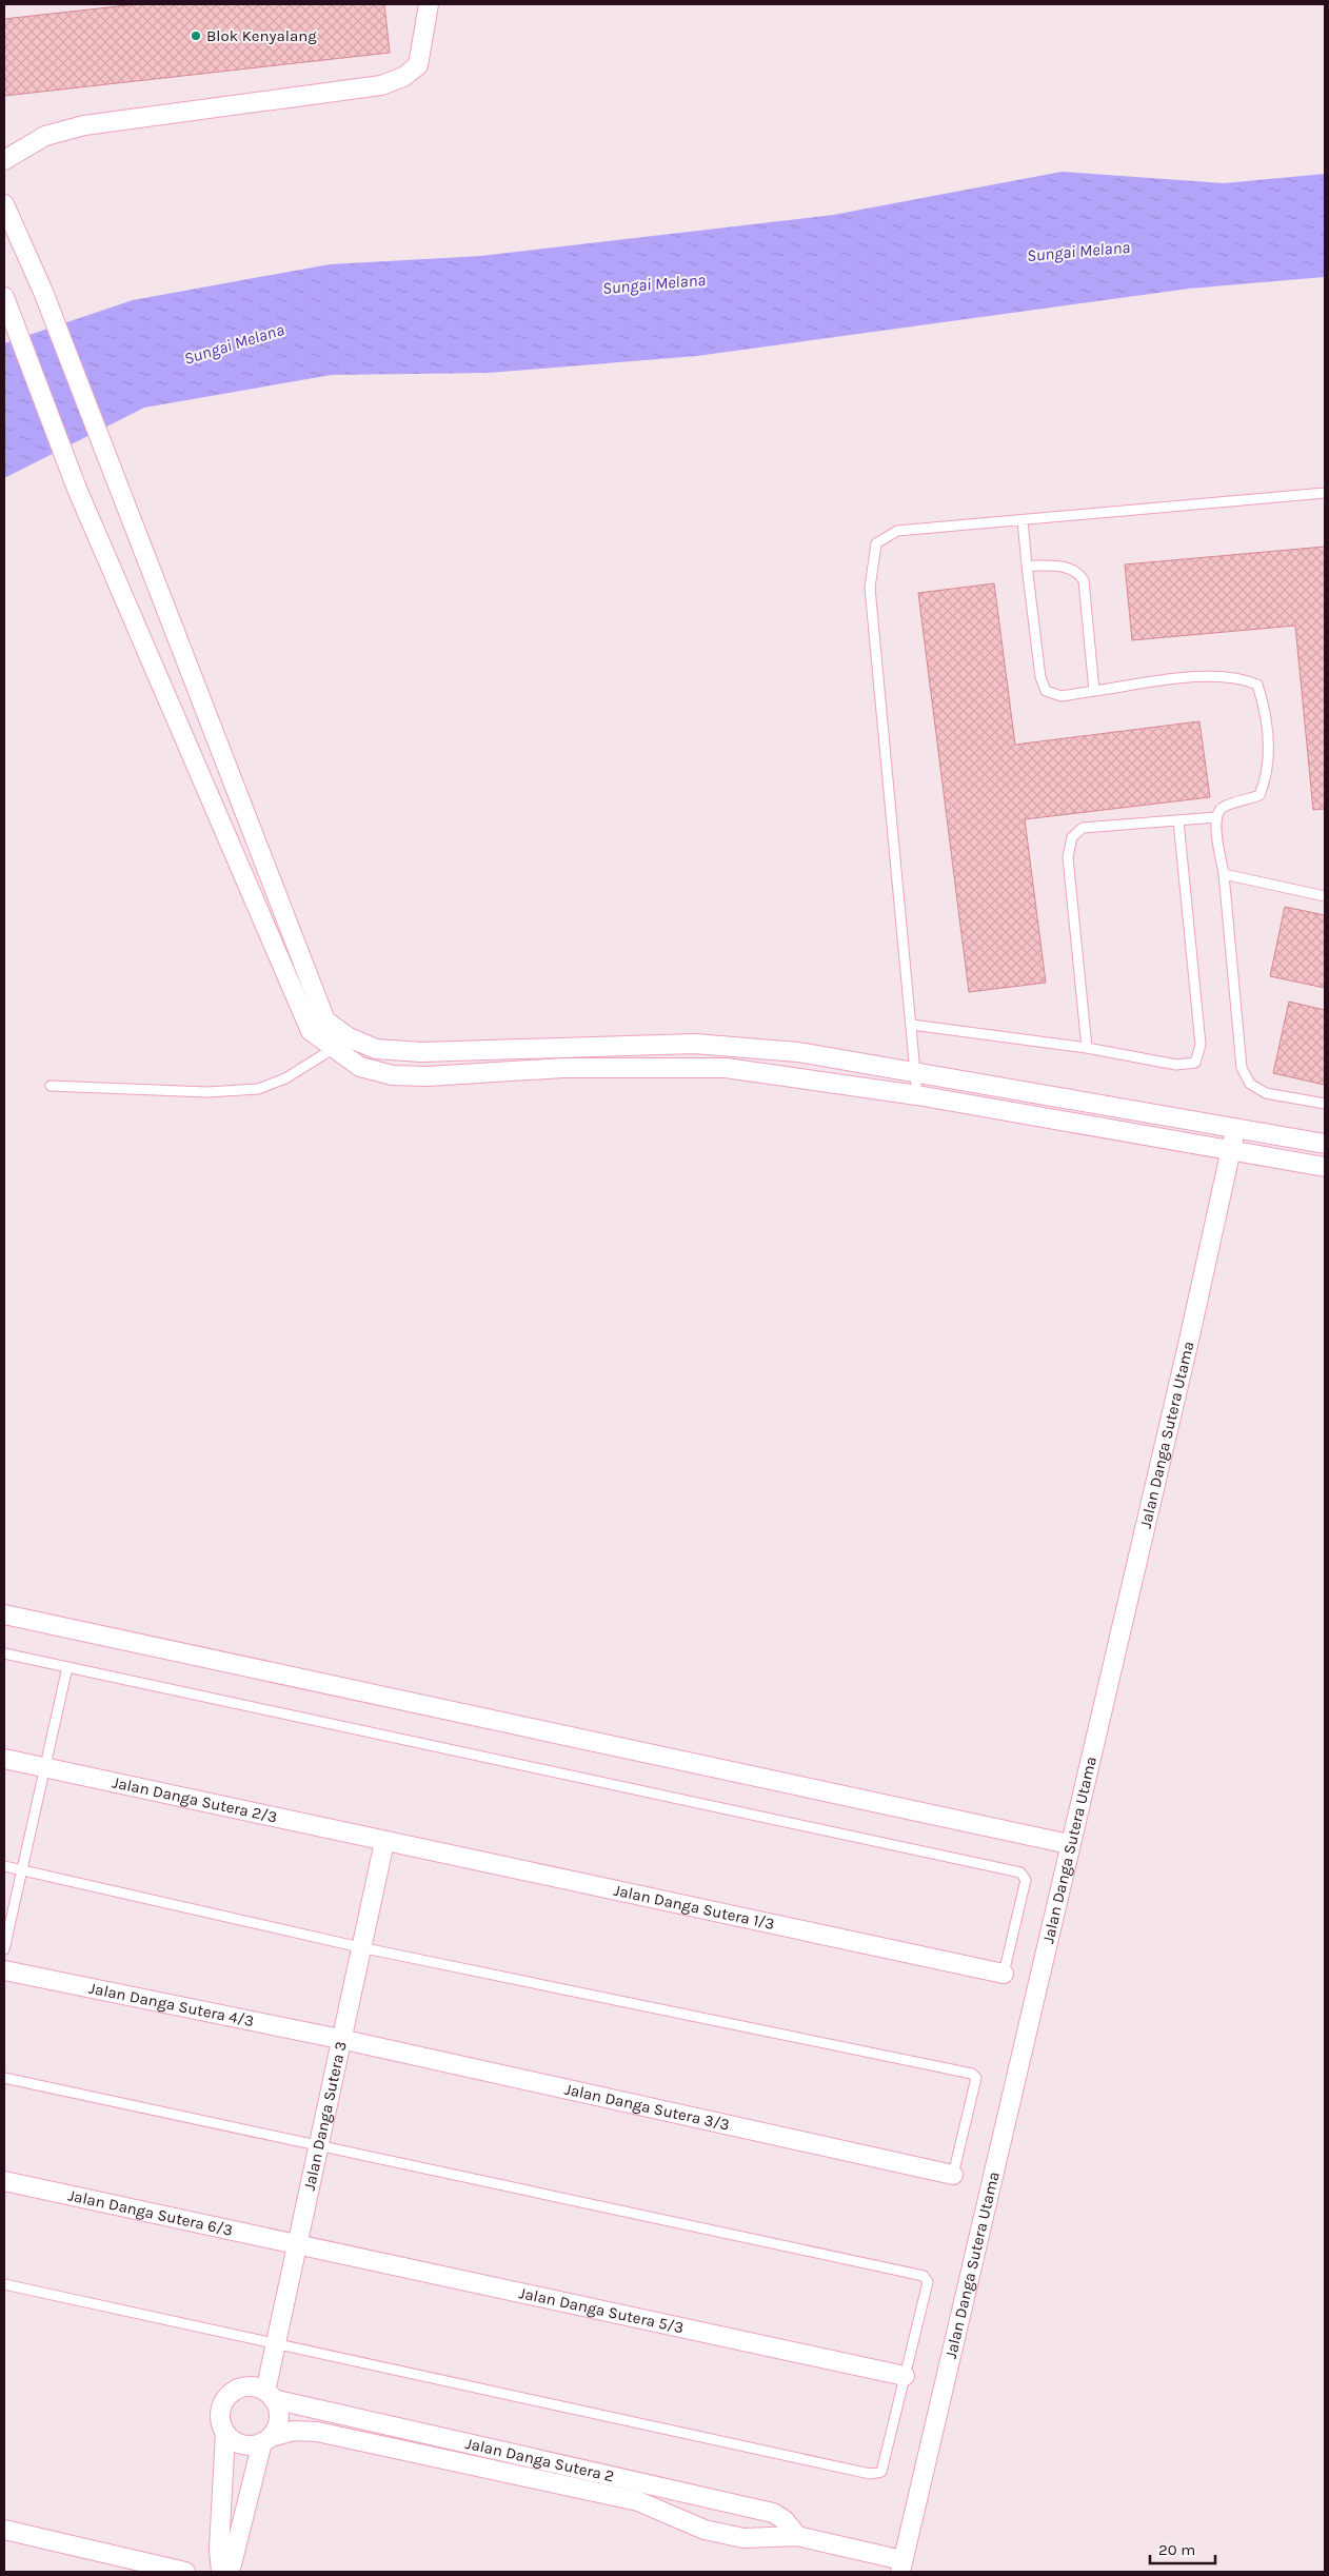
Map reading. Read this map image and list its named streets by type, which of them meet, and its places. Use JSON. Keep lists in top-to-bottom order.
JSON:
{
  "streets": {
    "street": [
      "Jalan Danga Sutera Utama",
      "Jalan Danga Sutera 2/3",
      "Jalan Danga Sutera 1/3",
      "Jalan Danga Sutera 4/3",
      "Jalan Danga Sutera 3/3",
      "Jalan Danga Sutera 3",
      "Jalan Danga Sutera 6/3",
      "Jalan Danga Sutera 5/3",
      "Jalan Danga Sutera 2"
    ]
  },
  "crossings": [
    ["Jalan Danga Sutera Utama", "Jalan Danga Sutera 2"],
    ["Jalan Danga Sutera 2/3", "Jalan Danga Sutera 1/3"],
    ["Jalan Danga Sutera 2/3", "Jalan Danga Sutera 3"],
    ["Jalan Danga Sutera 1/3", "Jalan Danga Sutera 3"],
    ["Jalan Danga Sutera 4/3", "Jalan Danga Sutera 3/3"],
    ["Jalan Danga Sutera 4/3", "Jalan Danga Sutera 3"],
    ["Jalan Danga Sutera 3/3", "Jalan Danga Sutera 3"],
    ["Jalan Danga Sutera 3", "Jalan Danga Sutera 6/3"],
    ["Jalan Danga Sutera 3", "Jalan Danga Sutera 5/3"],
    ["Jalan Danga Sutera 3", "Jalan Danga Sutera 2"],
    ["Jalan Danga Sutera 6/3", "Jalan Danga Sutera 5/3"]
  ],
  "water": ["Sungai Melana"],
  "places": ["Blok Kenyalang"],
  "scale_bar": "20 m"
}
